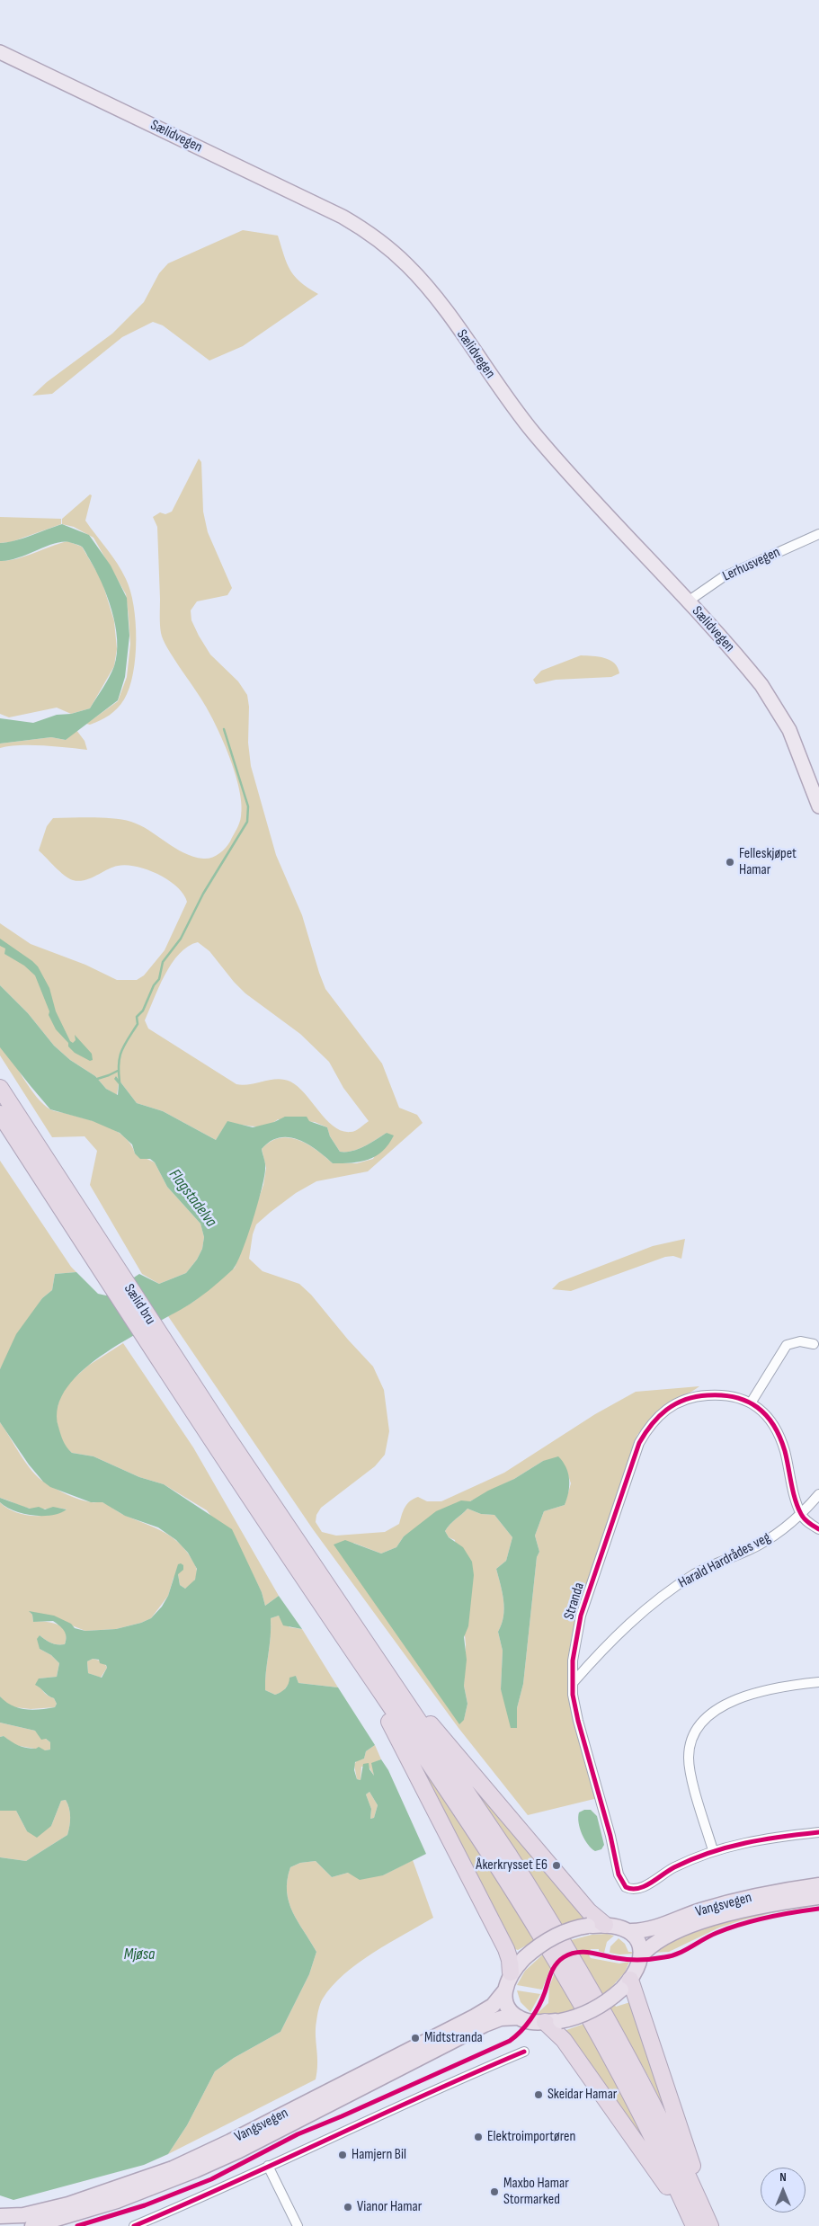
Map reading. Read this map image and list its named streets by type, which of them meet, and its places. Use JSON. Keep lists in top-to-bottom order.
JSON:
{
  "streets": {
    "highway": ["Sælid bru", "Vangsvegen"],
    "main road": ["Sælidvegen"],
    "street": ["Lerhusvegen", "Harald Hardrådes veg", "Stranda"]
  },
  "crossings": [
    ["Sælidvegen", "Lerhusvegen"],
    ["Harald Hardrådes veg", "Stranda"]
  ],
  "water": ["Flagstadelva", "Mjøsa"],
  "places": [
    "Felleskjøpet Hamar",
    "Åkerkrysset E6",
    "Midtstranda",
    "Skeidar Hamar",
    "Elektroimportøren",
    "Hamjern Bil",
    "Maxbo Hamar Stormarked",
    "Vianor Hamar"
  ],
  "north": "top"
}
